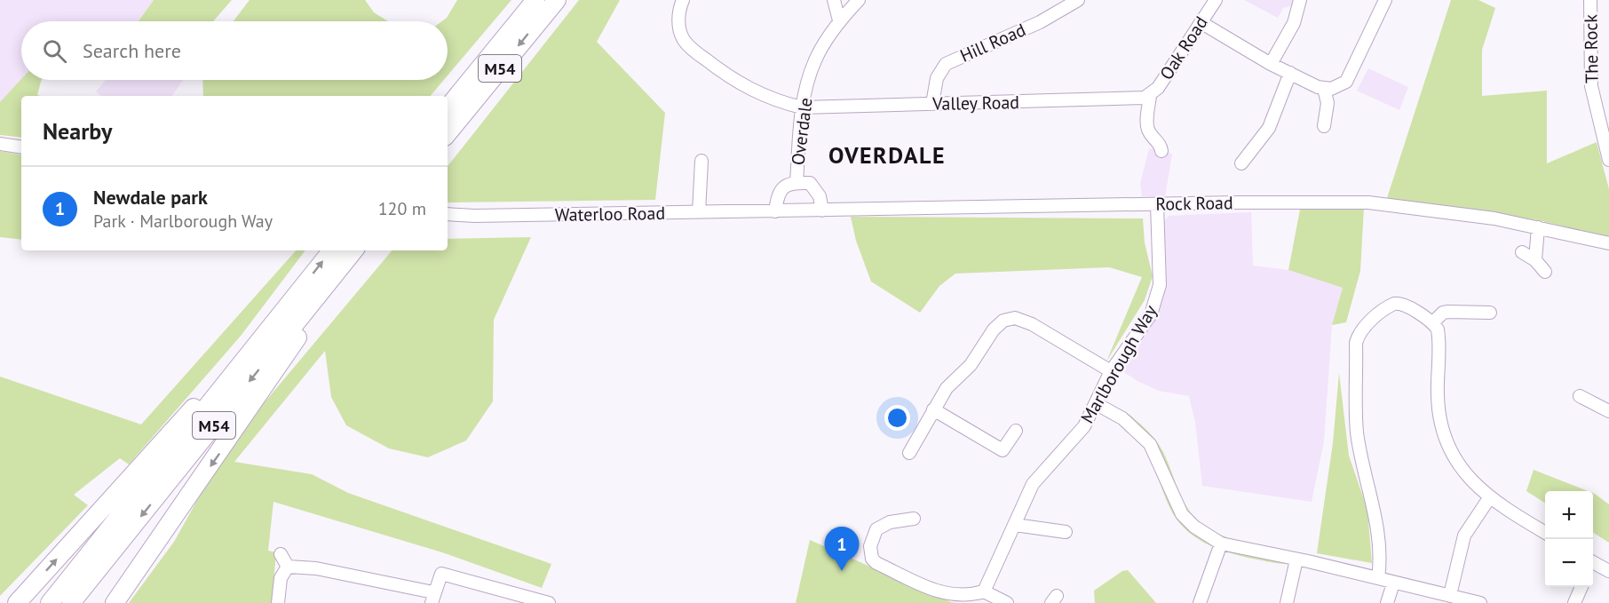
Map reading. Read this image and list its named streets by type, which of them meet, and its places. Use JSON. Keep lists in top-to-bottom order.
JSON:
{
  "streets": {
    "highway": ["M54"],
    "street": [
      "Hill Road",
      "Oak Road",
      "The Rock",
      "Valley Road",
      "Overdale",
      "Rock Road",
      "Waterloo Road",
      "Marlborough Way"
    ]
  },
  "crossings": [
    ["Hill Road", "Valley Road"],
    ["Oak Road", "Valley Road"],
    ["Valley Road", "Overdale"],
    ["Overdale", "Rock Road"],
    ["Overdale", "Waterloo Road"],
    ["Rock Road", "Waterloo Road"],
    ["Rock Road", "Marlborough Way"]
  ],
  "districts": ["OVERDALE"],
  "page": {
    "search": "Search here",
    "heading": "Nearby",
    "list": [
      {
        "mark": "1",
        "name": "Newdale park",
        "note": "Park · Marlborough Way",
        "value": "120 m"
      }
    ],
    "map_buttons": ["+", "−"],
    "pins": "1"
  }
}
